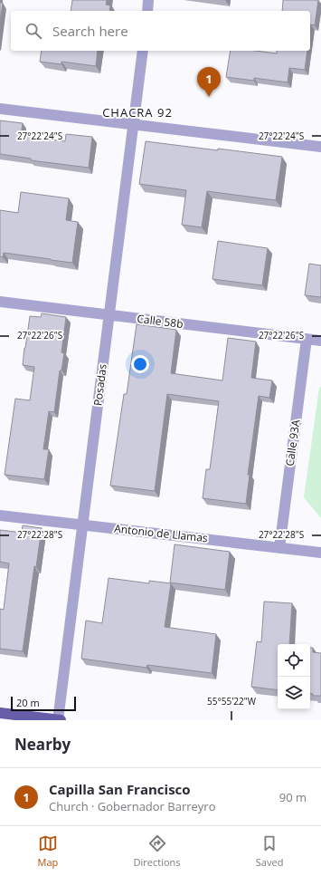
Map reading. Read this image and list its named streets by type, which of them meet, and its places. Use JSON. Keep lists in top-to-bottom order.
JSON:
{
  "streets": {
    "street": [
      "Calle 58b",
      "Posadas",
      "Calle 93A",
      "Antonio de Llamas"
    ]
  },
  "crossings": [
    ["Calle 58b", "Posadas"],
    ["Calle 58b", "Calle 93A"],
    ["Posadas", "Antonio de Llamas"],
    ["Calle 93A", "Antonio de Llamas"]
  ],
  "districts": ["CHACRA 92"],
  "scale_bar": "20 m",
  "page": {
    "search": "Search here",
    "pins": "1",
    "scale": "20 m",
    "heading": "Nearby",
    "list": [
      {
        "mark": "1",
        "name": "Capilla San Francisco",
        "note": "Church · Gobernador Barreyro",
        "value": "90 m"
      }
    ],
    "nav": ["Map", "Directions", "Saved"]
  },
  "coordinates": [
    "27°22'24\"S",
    "27°22'26\"S",
    "27°22'28\"S",
    "55°55'22\"W"
  ]
}
